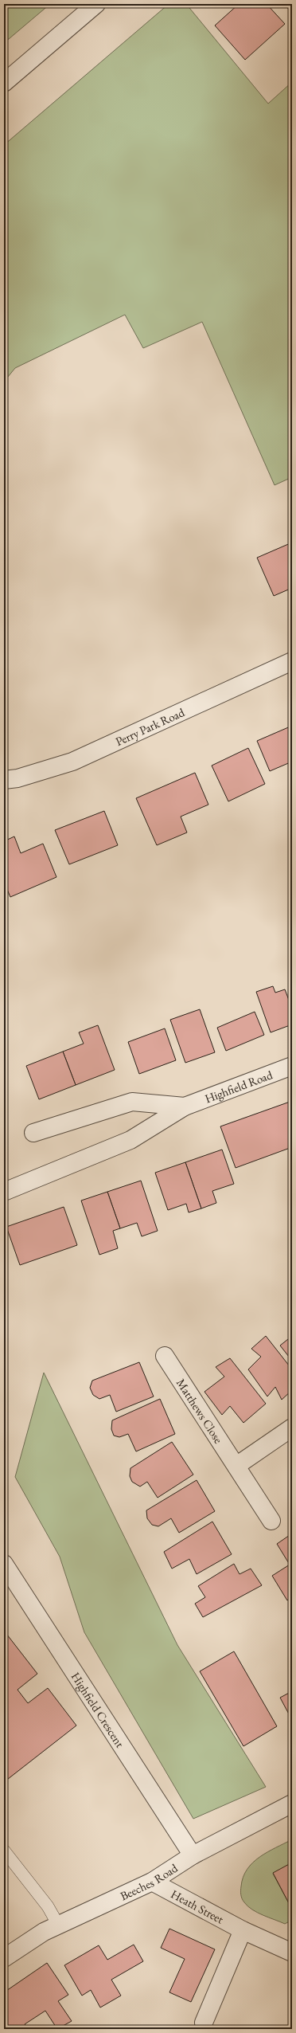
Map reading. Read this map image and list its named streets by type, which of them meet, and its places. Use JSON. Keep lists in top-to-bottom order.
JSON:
{
  "streets": {
    "street": [
      "Perry Park Road",
      "Highfield Road",
      "Matthews Close",
      "Highfield Crescent",
      "Beeches Road",
      "Heath Street"
    ]
  },
  "crossings": [
    ["Highfield Crescent", "Beeches Road"],
    ["Beeches Road", "Heath Street"]
  ]
}
